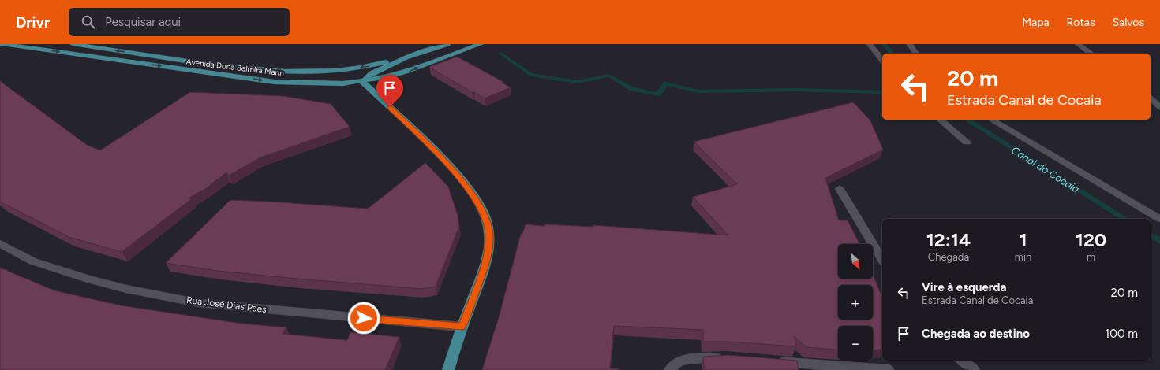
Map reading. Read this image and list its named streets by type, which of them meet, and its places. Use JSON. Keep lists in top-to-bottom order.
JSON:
{
  "streets": {
    "main road": ["Avenida Dona Belmira Marin"],
    "street": ["Rua José Dias Paes"]
  },
  "water": ["Canal do Cocaia"],
  "north": "bottom right",
  "page": {
    "header": "Drivr",
    "search": "Pesquisar aqui",
    "nav": ["Mapa", "Rotas", "Salvos"],
    "turn": ["20 m", "Estrada Canal de Cocaia"],
    "eta": [
      "12:14",
      "Chegada",
      "1",
      "min",
      "120",
      "m"
    ],
    "map_buttons": ["+", "−"],
    "list": [
      {
        "name": "Vire à esquerda",
        "note": "Estrada Canal de Cocaia",
        "value": "20 m"
      },
      {
        "name": "Chegada ao destino",
        "value": "100 m"
      }
    ]
  }
}
